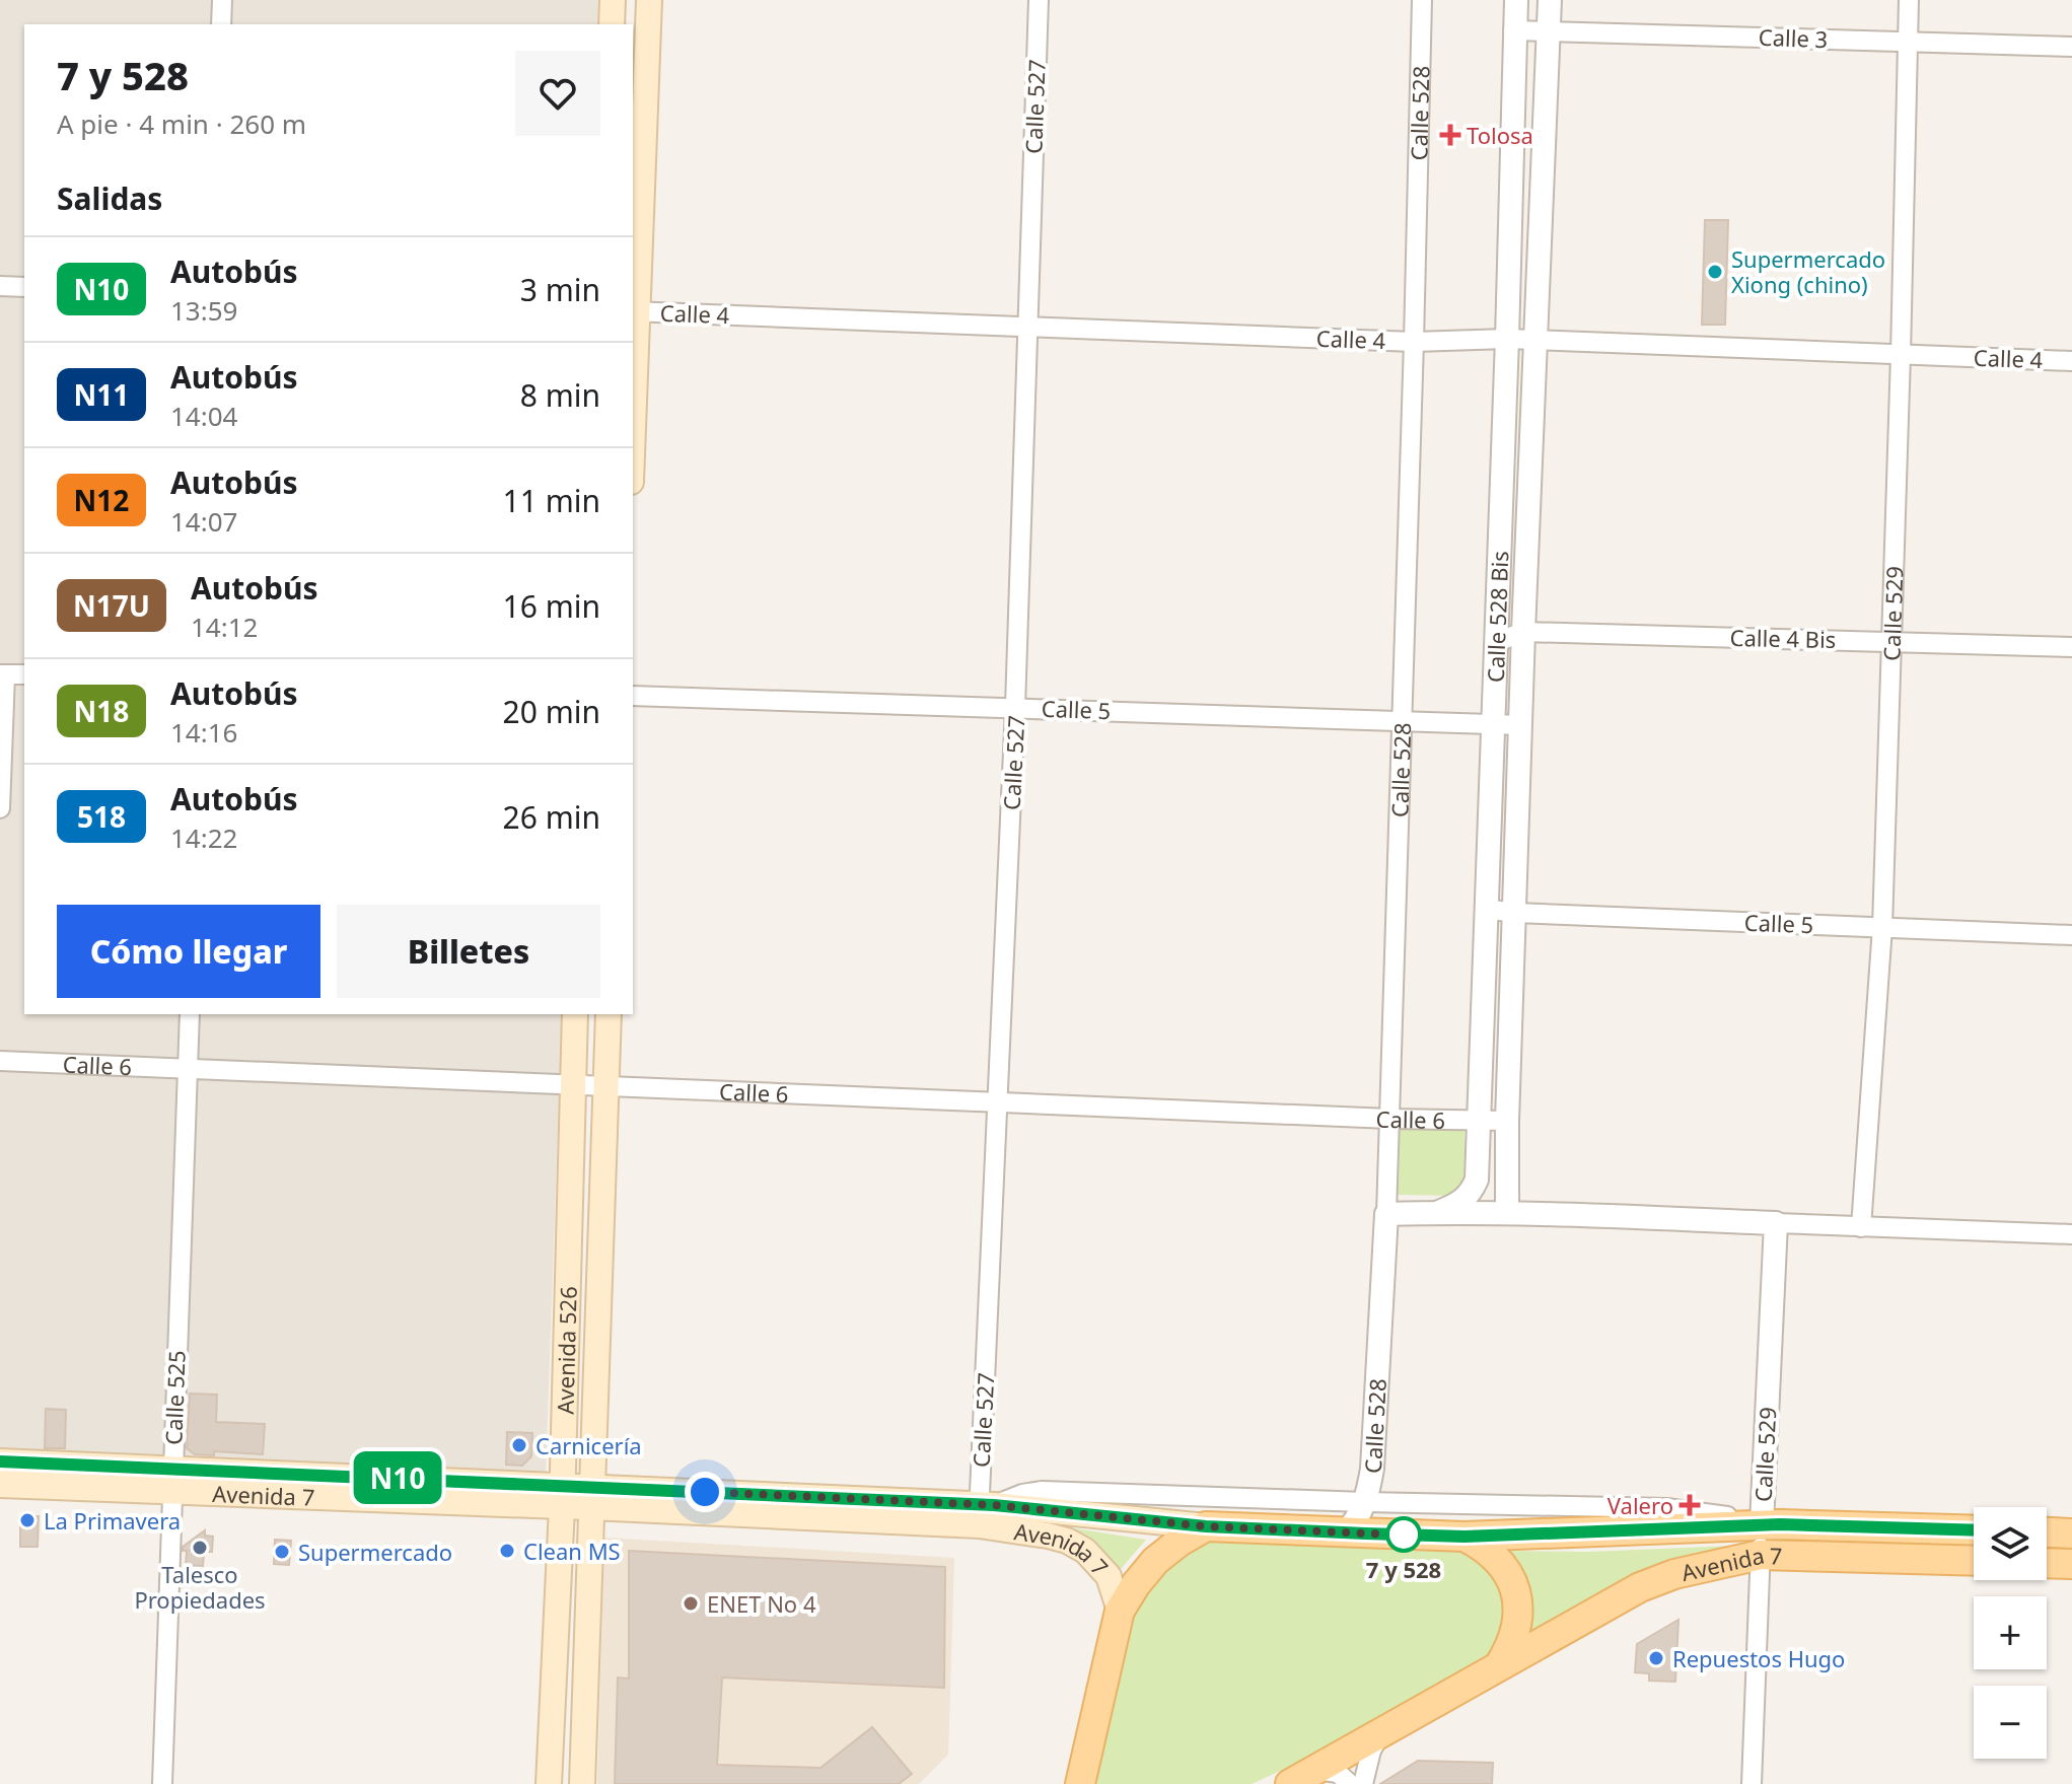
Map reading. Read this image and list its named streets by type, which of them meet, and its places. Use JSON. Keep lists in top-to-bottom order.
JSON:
{
  "streets": {
    "main road": ["Avenida 526", "Avenida 7"],
    "street": [
      "Calle 3",
      "Calle 527",
      "Calle 528",
      "Calle 4",
      "Calle 529",
      "Calle 528 Bis",
      "Calle 4 Bis",
      "Calle 5",
      "Calle 6",
      "Calle 525"
    ]
  },
  "crossings": [
    ["Calle 3", "Calle 529"],
    ["Calle 3", "Calle 528 Bis"],
    ["Calle 527", "Calle 4"],
    ["Calle 527", "Calle 5"],
    ["Calle 527", "Calle 6"],
    ["Calle 527", "Avenida 7"],
    ["Calle 528", "Calle 4"],
    ["Calle 528", "Calle 5"],
    ["Calle 528", "Calle 6"],
    ["Calle 528", "Avenida 7"],
    ["Calle 4", "Calle 529"],
    ["Calle 4", "Calle 528 Bis"],
    ["Calle 529", "Calle 4 Bis"],
    ["Calle 529", "Calle 5"],
    ["Calle 529", "Avenida 7"],
    ["Calle 528 Bis", "Calle 4 Bis"],
    ["Calle 528 Bis", "Calle 5"],
    ["Calle 528 Bis", "Calle 6"],
    ["Calle 6", "Avenida 526"],
    ["Calle 6", "Calle 525"],
    ["Avenida 526", "Avenida 7"],
    ["Calle 525", "Avenida 7"]
  ],
  "places": {
    "health": ["Tolosa", "Valero"],
    "other": [
      "Supermercado Xiong (chino)",
      "Carnicería",
      "La Primavera",
      "7 y 528",
      "Talesco Propiedades",
      "Clean MS",
      "Supermercado",
      "ENET No 4",
      "Repuestos Hugo"
    ]
  },
  "lines": ["bus line N10"],
  "page": {
    "on_map": "N10",
    "heading": [
      ["7 y 528", "A pie · 4 min · 260 m"],
      "Salidas"
    ],
    "list": [
      {
        "mark": "N10",
        "name": "Autobús",
        "note": "13:59",
        "value": "3 min"
      },
      {
        "mark": "N11",
        "name": "Autobús",
        "note": "14:04",
        "value": "8 min"
      },
      {
        "mark": "N12",
        "name": "Autobús",
        "note": "14:07",
        "value": "11 min"
      },
      {
        "mark": "N17U",
        "name": "Autobús",
        "note": "14:12",
        "value": "16 min"
      },
      {
        "mark": "N18",
        "name": "Autobús",
        "note": "14:16",
        "value": "20 min"
      },
      {
        "mark": "518",
        "name": "Autobús",
        "note": "14:22",
        "value": "26 min"
      }
    ],
    "buttons": ["Cómo llegar", "Billetes"],
    "map_buttons": ["+", "−"]
  }
}
